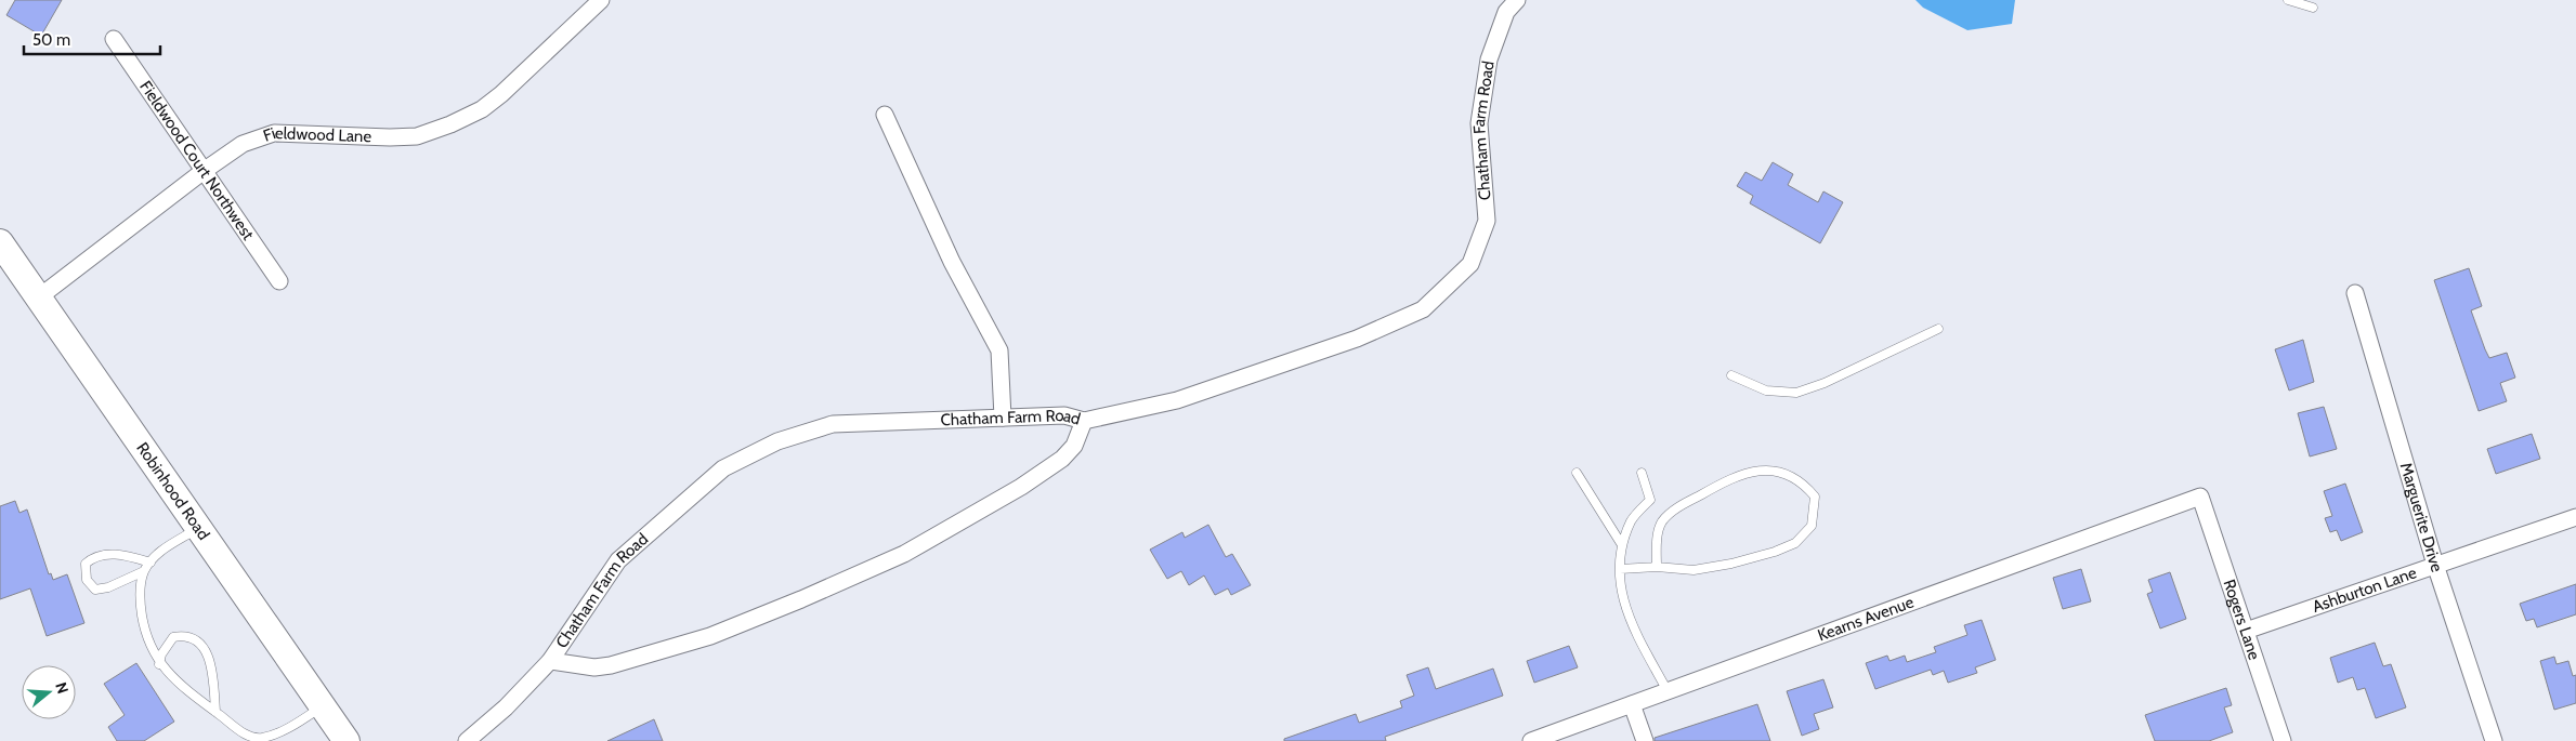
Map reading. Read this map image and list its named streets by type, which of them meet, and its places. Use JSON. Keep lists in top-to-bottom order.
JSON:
{
  "streets": {
    "main road": ["Robinhood Road"],
    "street": [
      "Chatham Farm Road",
      "Fieldwood Lane",
      "Fieldwood Court Northwest",
      "Marguerite Drive",
      "Ashburton Lane",
      "Kearns Avenue",
      "Rogers Lane"
    ]
  },
  "crossings": [
    ["Fieldwood Lane", "Fieldwood Court Northwest"],
    ["Fieldwood Lane", "Robinhood Road"],
    ["Marguerite Drive", "Ashburton Lane"],
    ["Ashburton Lane", "Rogers Lane"],
    ["Kearns Avenue", "Rogers Lane"]
  ],
  "scale_bar": "50 m",
  "north": "right"
}
